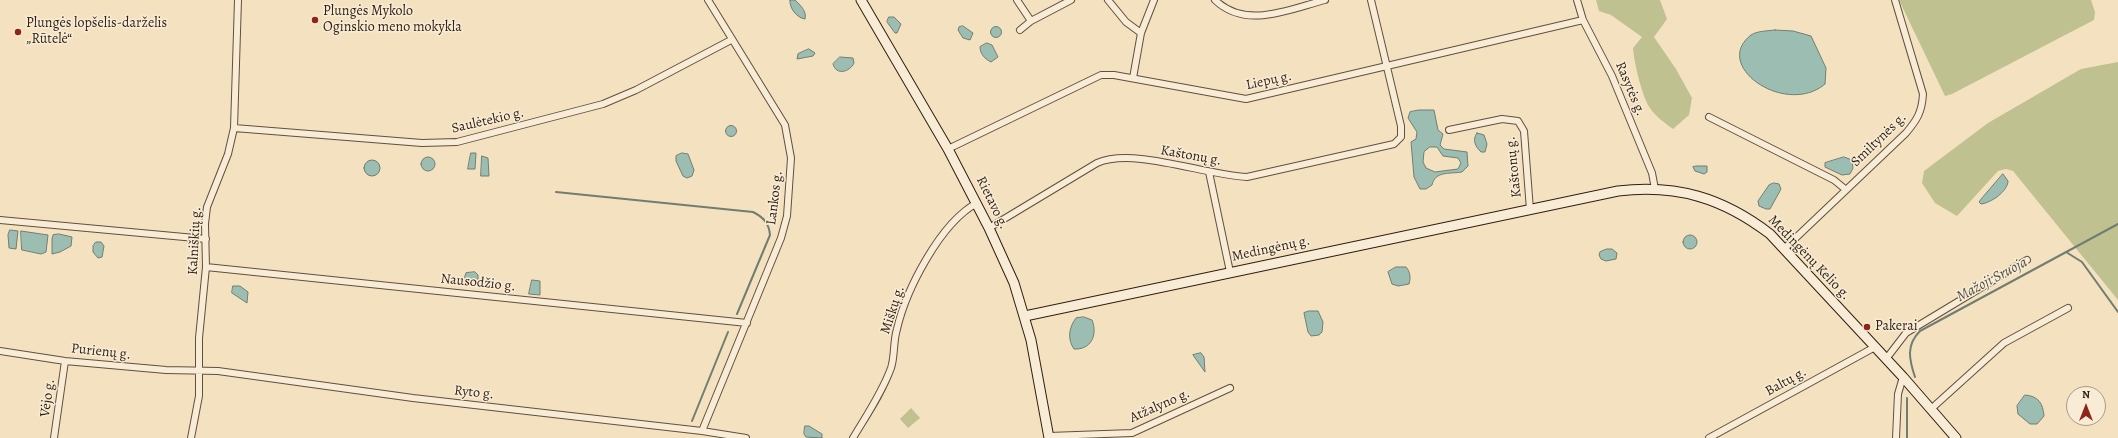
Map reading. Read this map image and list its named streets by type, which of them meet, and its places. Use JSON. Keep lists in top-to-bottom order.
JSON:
{
  "streets": {
    "street": [
      "Liepų g.",
      "Rasytės g.",
      "Saulėtekio g.",
      "Smiltynės g.",
      "Kaštonų g.",
      "Lankos g.",
      "Rietavo g.",
      "Kalniškių g.",
      "Medingėnų g.",
      "Medingėnų Kelio g.",
      "Nausodžio g.",
      "Miškų g.",
      "Purienų g.",
      "Baltų g.",
      "Ryto g.",
      "Vėjo g.",
      "Atžalyno g."
    ]
  },
  "crossings": [
    ["Liepų g.", "Rasytės g."],
    ["Liepų g.", "Kaštonų g."],
    ["Liepų g.", "Rietavo g."],
    ["Rasytės g.", "Medingėnų Kelio g."],
    ["Saulėtekio g.", "Lankos g."],
    ["Saulėtekio g.", "Kalniškių g."],
    ["Smiltynės g.", "Medingėnų Kelio g."],
    ["Kaštonų g.", "Rietavo g."],
    ["Kaštonų g.", "Medingėnų g."],
    ["Kaštonų g.", "Medingėnų Kelio g."],
    ["Lankos g.", "Nausodžio g."],
    ["Lankos g.", "Ryto g."],
    ["Rietavo g.", "Medingėnų g."],
    ["Rietavo g.", "Miškų g."],
    ["Rietavo g.", "Atžalyno g."],
    ["Kalniškių g.", "Nausodžio g."],
    ["Kalniškių g.", "Purienų g."],
    ["Kalniškių g.", "Ryto g."],
    ["Medingėnų g.", "Medingėnų Kelio g."],
    ["Medingėnų Kelio g.", "Baltų g."],
    ["Purienų g.", "Ryto g."],
    ["Purienų g.", "Vėjo g."]
  ],
  "water": ["Mažoji Sruoja"],
  "places": ["Plungės Mykolo Oginskio meno mokykla", "Plungės lopšelis-darželis „Rūtelė“", "Pakerai"],
  "north": "top"
}
